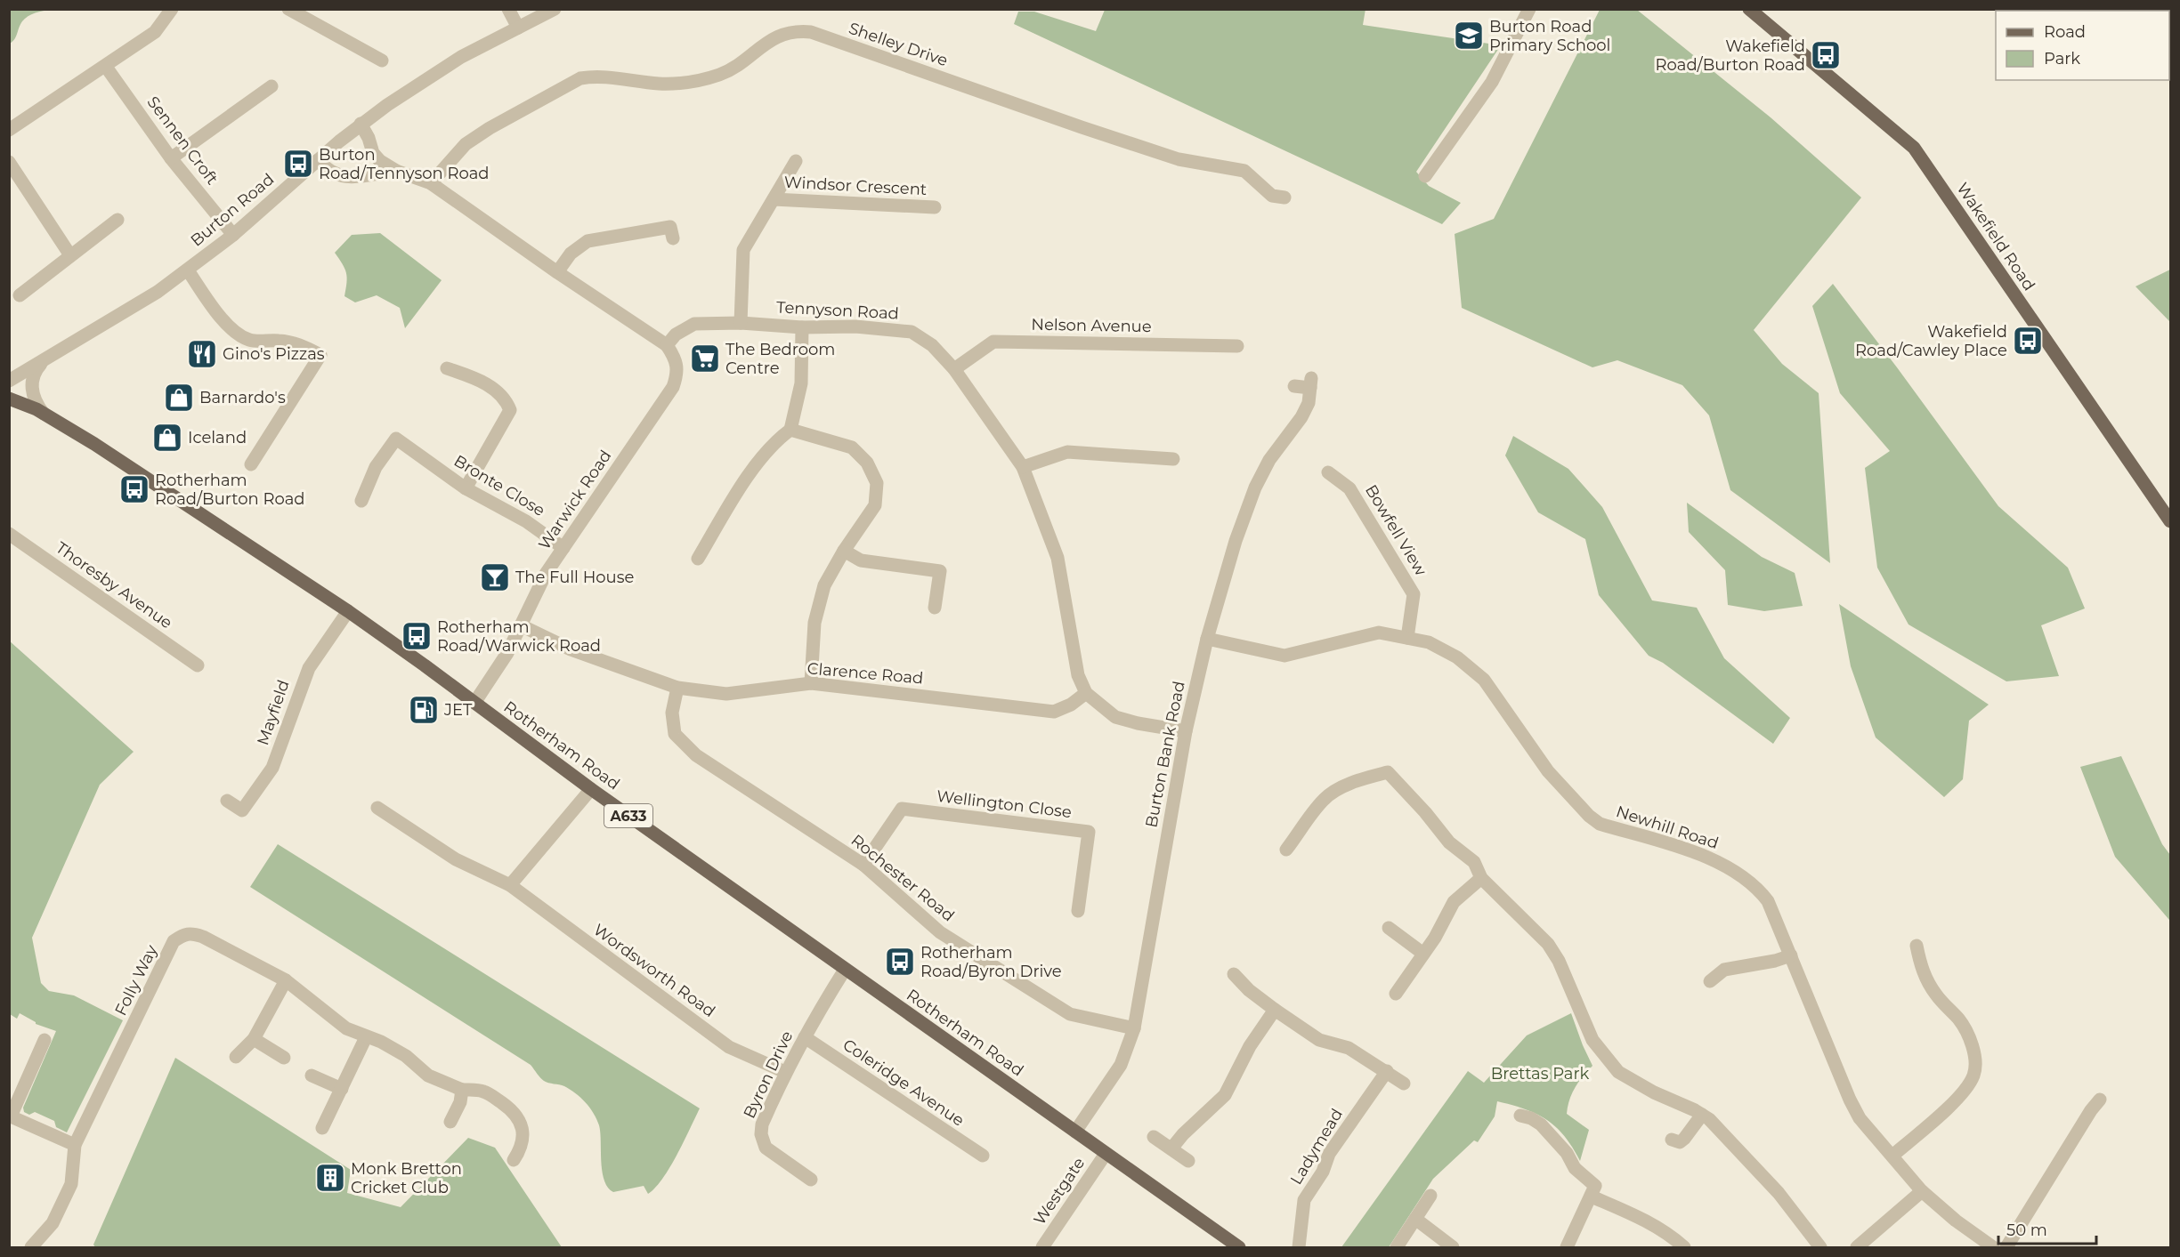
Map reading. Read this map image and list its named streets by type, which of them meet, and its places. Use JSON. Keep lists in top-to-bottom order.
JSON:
{
  "streets": {
    "main road": ["Wakefield Road", "Rotherham Road", "A633"],
    "street": [
      "Shelley Drive",
      "Sennen Croft",
      "Windsor Crescent",
      "Burton Road",
      "Tennyson Road",
      "Nelson Avenue",
      "Bronte Close",
      "Warwick Road",
      "Bowfell View",
      "Thoresby Avenue",
      "Clarence Road",
      "Mayfield",
      "Burton Bank Road",
      "Wellington Close",
      "Newhill Road",
      "Rochester Road",
      "Wordsworth Road",
      "Folly Way",
      "Byron Drive",
      "Coleridge Avenue",
      "Ladymead",
      "Westgate"
    ]
  },
  "crossings": [
    ["Sennen Croft", "Burton Road"],
    ["Windsor Crescent", "Tennyson Road"],
    ["Tennyson Road", "Nelson Avenue"],
    ["Tennyson Road", "Warwick Road"],
    ["Tennyson Road", "Clarence Road"],
    ["Bronte Close", "Warwick Road"],
    ["Warwick Road", "Clarence Road"],
    ["Warwick Road", "Rotherham Road"],
    ["Bowfell View", "Newhill Road"],
    ["Clarence Road", "Rochester Road"],
    ["Mayfield", "Rotherham Road"],
    ["Rotherham Road", "Burton Bank Road"],
    ["Rotherham Road", "Byron Drive"],
    ["Rotherham Road", "Westgate"],
    ["Burton Bank Road", "Newhill Road"],
    ["Burton Bank Road", "Rochester Road"],
    ["Wellington Close", "Rochester Road"],
    ["Wordsworth Road", "Byron Drive"],
    ["Byron Drive", "Coleridge Avenue"]
  ],
  "parks": ["Brettas Park"],
  "places": {
    "school or university": ["Burton Road Primary School"],
    "bus stop": [
      "Wakefield Road/Burton Road",
      "Burton Road/Tennyson Road",
      "Wakefield Road/Cawley Place",
      "Rotherham Road/Burton Road",
      "Rotherham Road/Warwick Road",
      "Rotherham Road/Byron Drive"
    ],
    "restaurant": ["Gino's Pizzas"],
    "supermarket": ["The Bedroom Centre"],
    "shop": ["Barnardo's", "Iceland"],
    "bar": ["The Full House"],
    "fuel station": ["JET"],
    "building": ["Monk Bretton Cricket Club"]
  },
  "legend": ["Road", "Park"],
  "scale_bar": "50 m"
}
